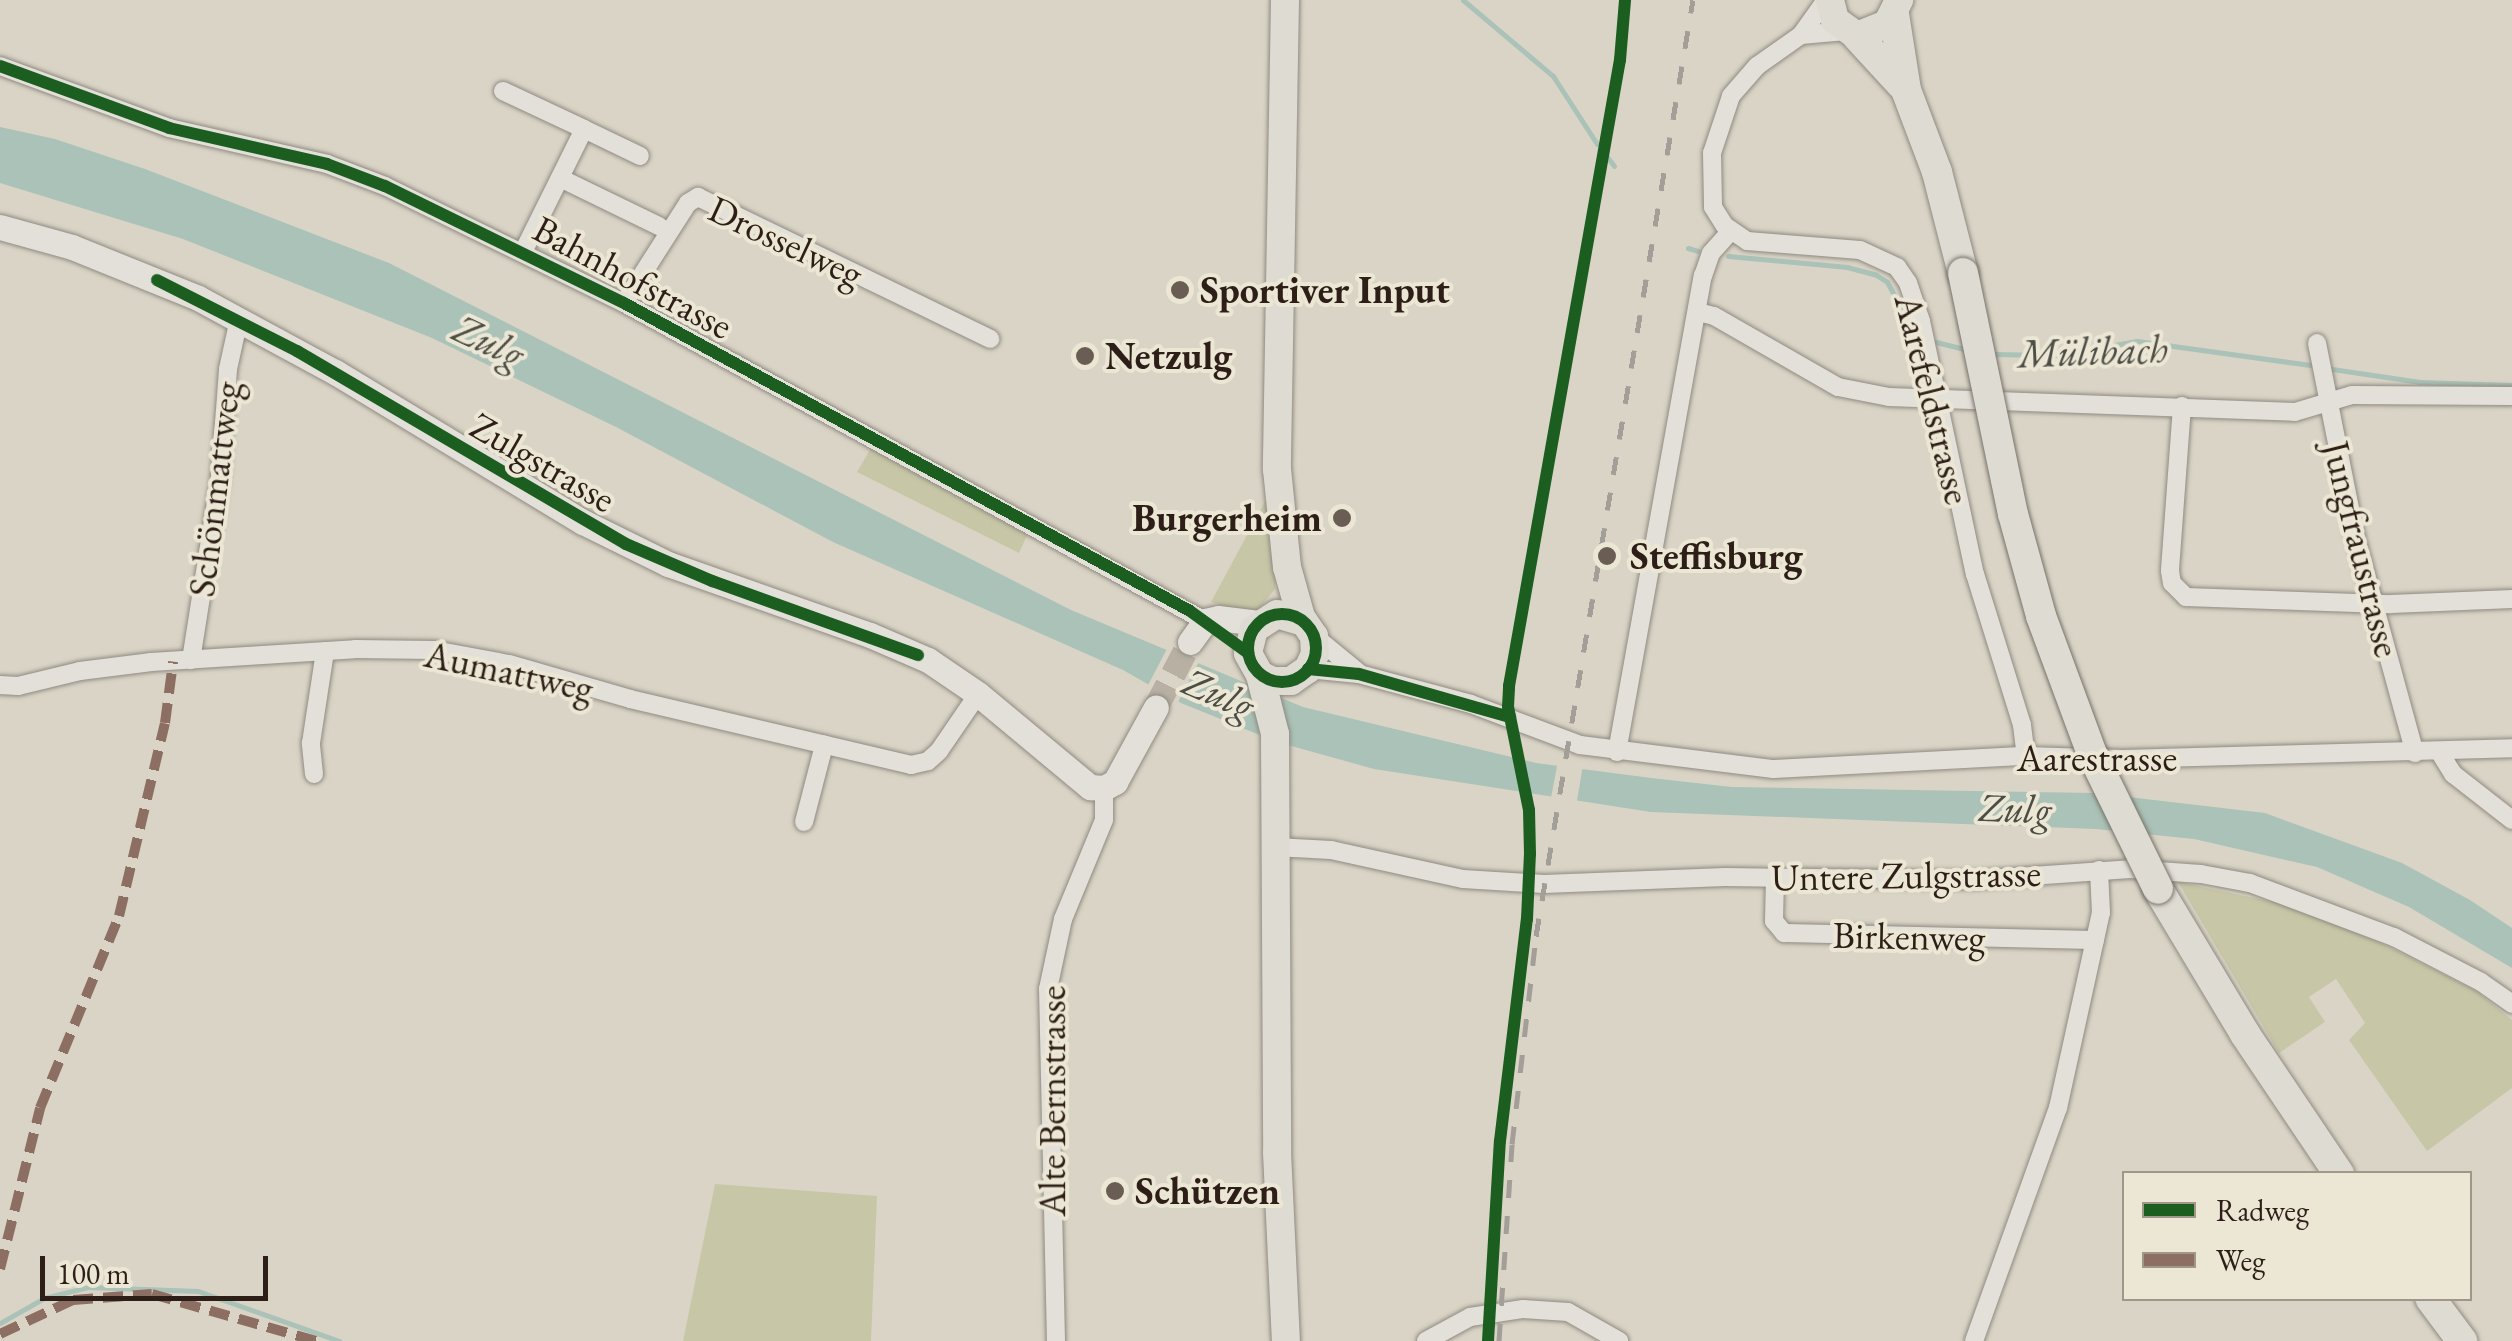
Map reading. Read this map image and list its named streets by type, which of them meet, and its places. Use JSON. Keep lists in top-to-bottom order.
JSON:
{
  "streets": {
    "street": [
      "Drosselweg",
      "Bahnhofstrasse",
      "Aarefeldstrasse",
      "Zulgstrasse",
      "Schönmattweg",
      "Jungfraustrasse",
      "Aumattweg",
      "Aarestrasse",
      "Untere Zulgstrasse",
      "Birkenweg",
      "Alte Bernstrasse"
    ]
  },
  "crossings": [
    ["Drosselweg", "Bahnhofstrasse"],
    ["Aarefeldstrasse", "Aarestrasse"],
    ["Zulgstrasse", "Schönmattweg"],
    ["Zulgstrasse", "Aumattweg"],
    ["Zulgstrasse", "Alte Bernstrasse"],
    ["Schönmattweg", "Aumattweg"],
    ["Jungfraustrasse", "Aarestrasse"],
    ["Untere Zulgstrasse", "Birkenweg"]
  ],
  "water": ["Zulg", "Mülibach"],
  "places": [
    "Sportiver Input",
    "Netzulg",
    "Burgerheim",
    "Steffisburg",
    "Schützen"
  ],
  "legend": ["Radweg", "Weg"],
  "scale_bar": "100 m"
}
